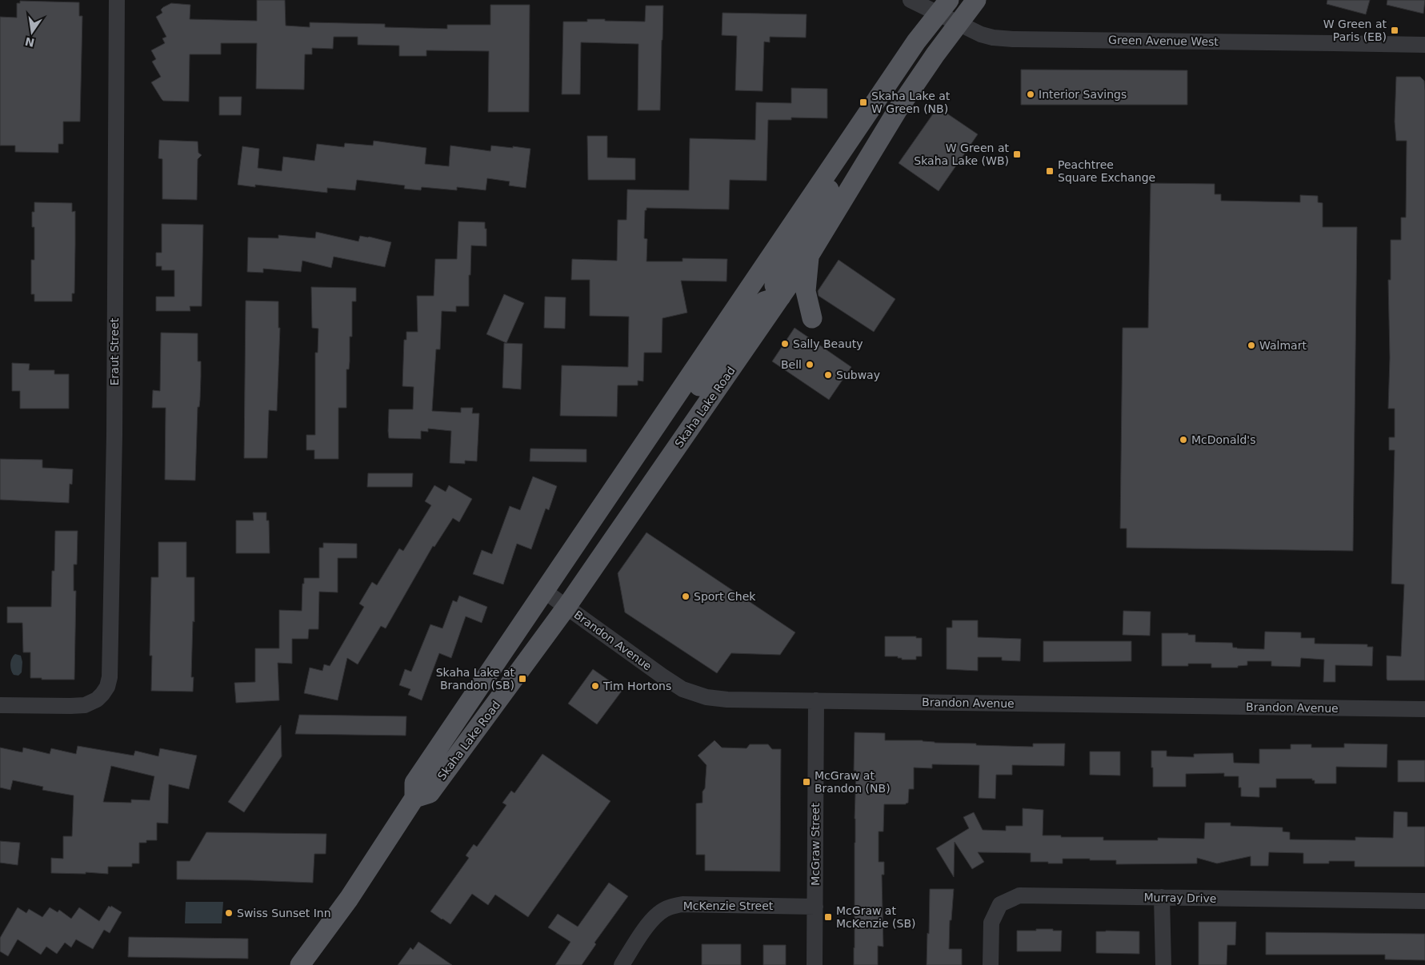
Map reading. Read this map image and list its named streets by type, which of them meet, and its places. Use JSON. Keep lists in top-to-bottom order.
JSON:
{
  "streets": {
    "main road": ["Skaha Lake Road"],
    "street": [
      "Green Avenue West",
      "Eraut Street",
      "Brandon Avenue",
      "McGraw Street",
      "Murray Drive",
      "McKenzie Street"
    ]
  },
  "crossings": [
    ["Green Avenue West", "Skaha Lake Road"],
    ["Skaha Lake Road", "Brandon Avenue"],
    ["Brandon Avenue", "McGraw Street"],
    ["McGraw Street", "McKenzie Street"]
  ],
  "places": {
    "transit": [
      "W Green at Paris (EB)",
      "Skaha Lake at W Green (NB)",
      "W Green at Skaha Lake (WB)",
      "Peachtree Square Exchange",
      "Skaha Lake at Brandon (SB)",
      "McGraw at Brandon (NB)",
      "McGraw at McKenzie (SB)"
    ],
    "other": [
      "Interior Savings",
      "Sally Beauty",
      "Walmart",
      "Bell",
      "Subway",
      "McDonald's",
      "Sport Chek",
      "Tim Hortons",
      "Swiss Sunset Inn"
    ]
  },
  "north": "bottom"
}
